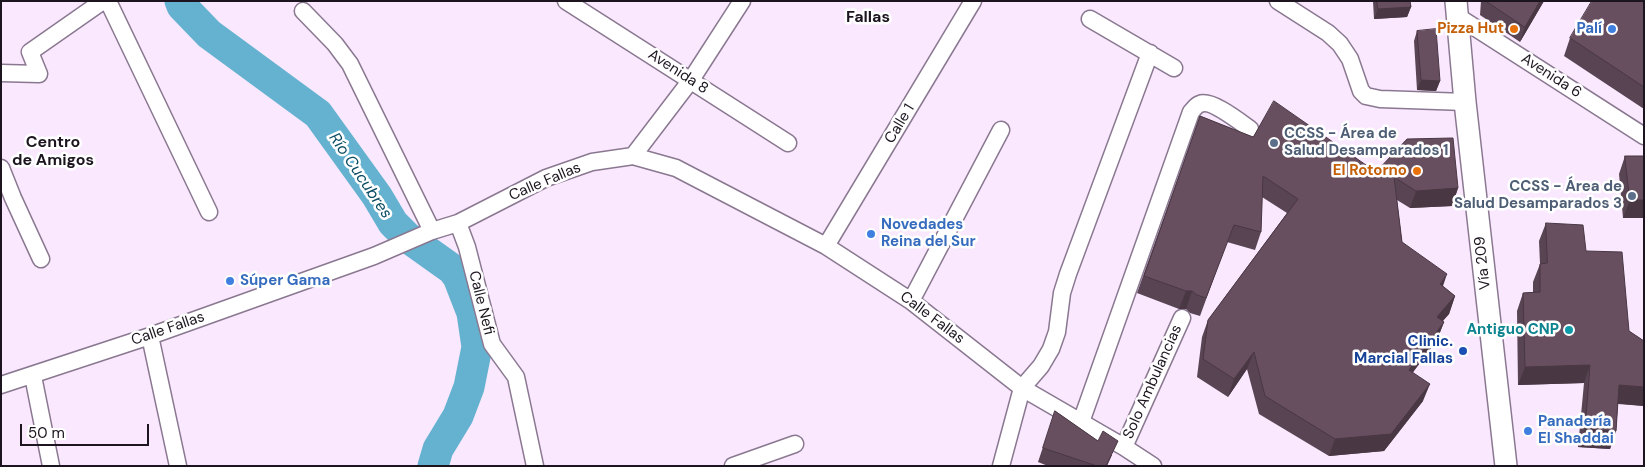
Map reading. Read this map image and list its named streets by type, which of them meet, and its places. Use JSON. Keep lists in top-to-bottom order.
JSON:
{
  "streets": {
    "main road": ["Vía 209"],
    "street": [
      "Avenida 8",
      "Avenida 6",
      "Calle 1",
      "Calle Fallas",
      "Calle Nefi",
      "Solo Ambulancias"
    ]
  },
  "crossings": [
    ["Avenida 6", "Vía 209"],
    ["Calle 1", "Calle Fallas"],
    ["Calle Fallas", "Calle Nefi"],
    ["Calle Fallas", "Solo Ambulancias"]
  ],
  "districts": ["Fallas", "Centro de Amigos"],
  "water": ["Río Cucubres"],
  "places": [
    "Pizza Hut",
    "Palí",
    "CCSS - Área de Salud Desamparados 1",
    "El Rotorno",
    "CCSS - Área de Salud Desamparados 3",
    "Novedades Reina del Sur",
    "Súper Gama",
    "Antiguo CNP",
    "Clinic. Marcial Fallas",
    "Panadería El Shaddai"
  ],
  "scale_bar": "50 m"
}
